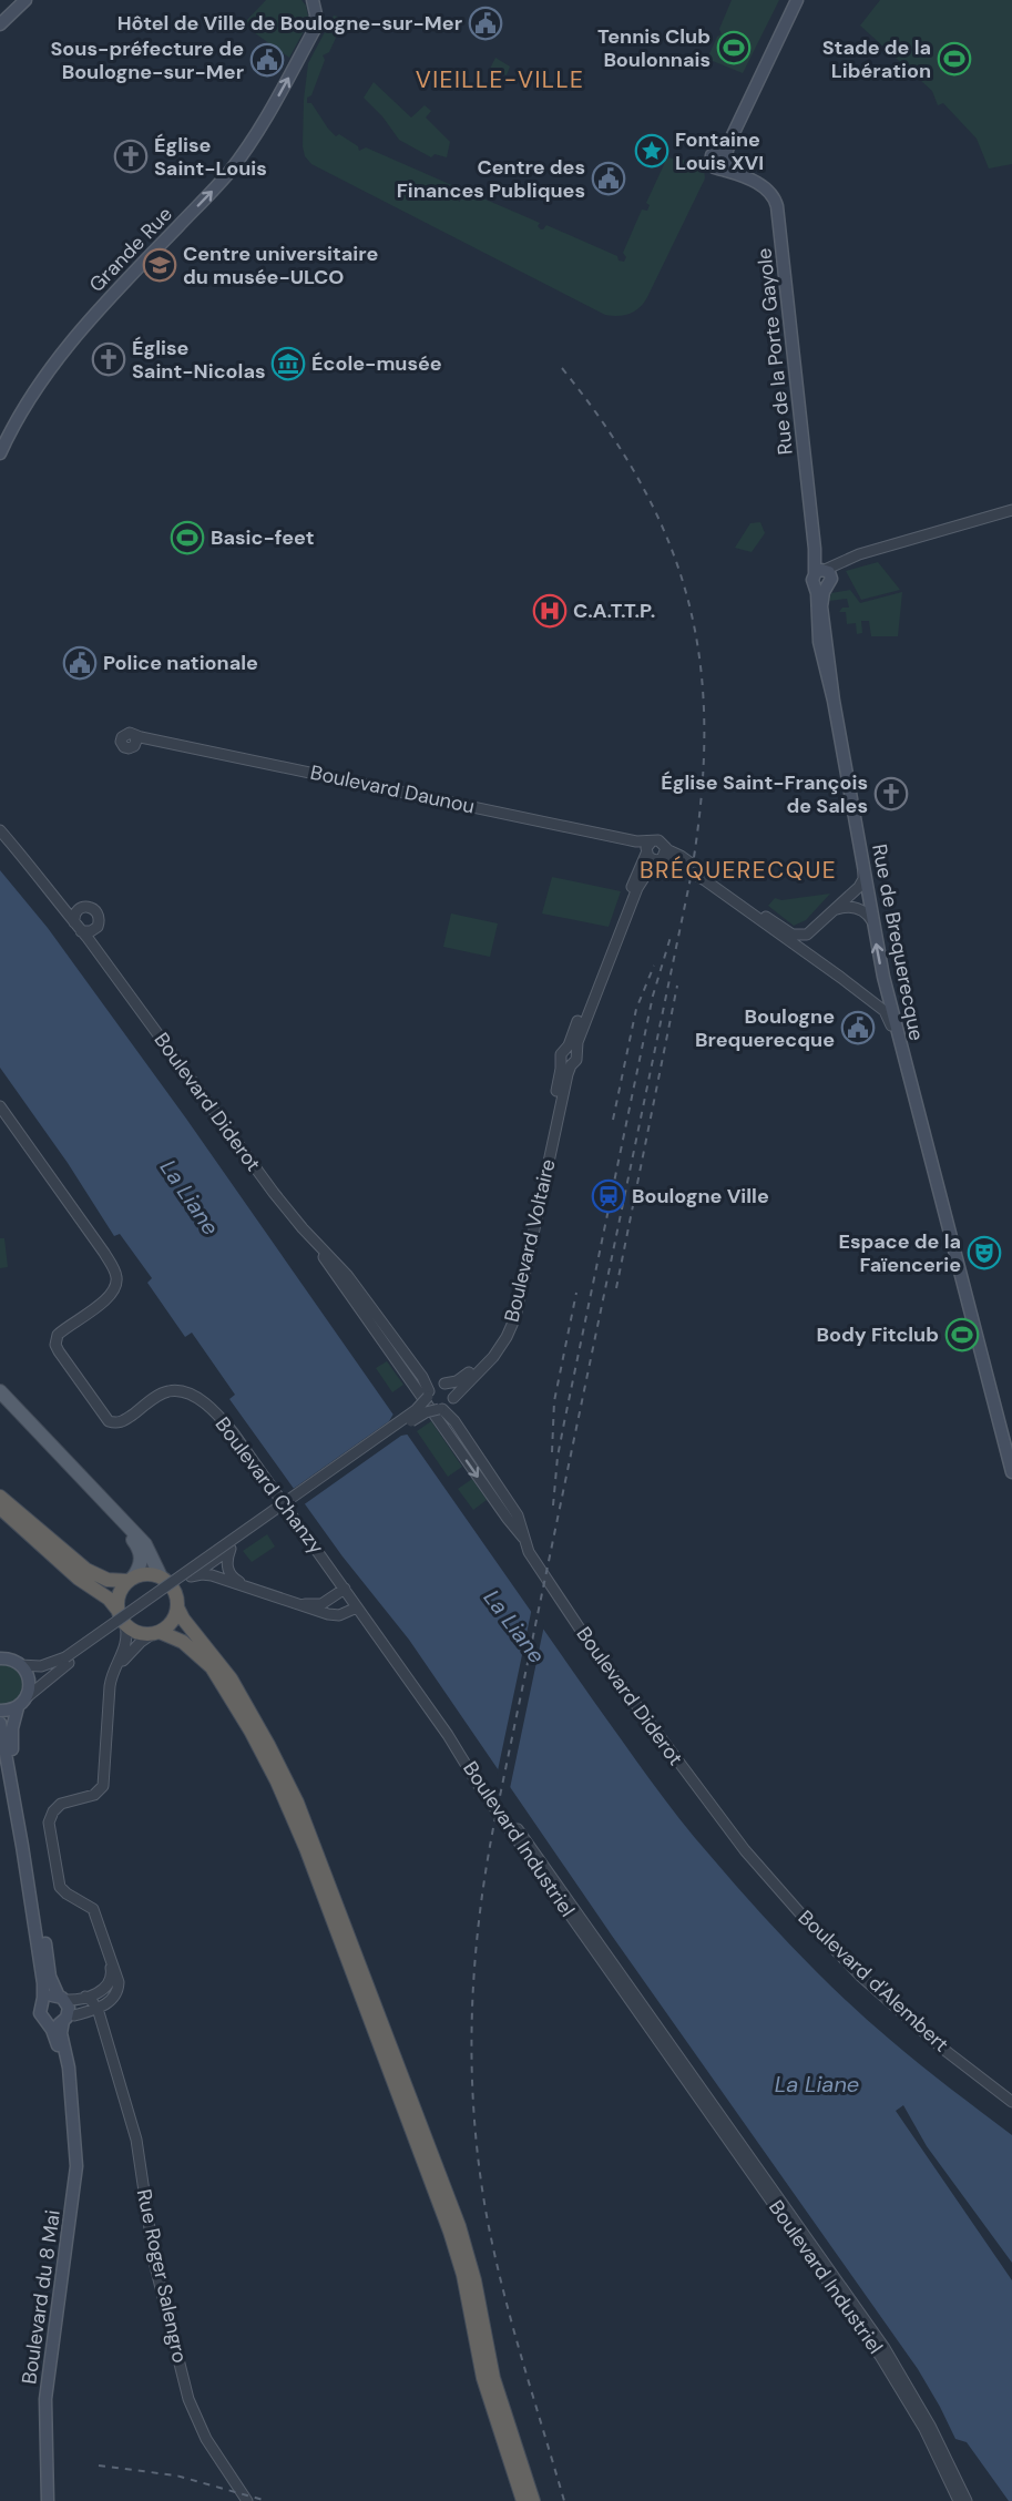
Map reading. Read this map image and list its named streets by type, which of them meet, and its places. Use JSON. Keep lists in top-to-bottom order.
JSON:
{
  "streets": {
    "main road": [
      "Grande Rue",
      "Rue de la Porte Gayole",
      "Rue de Brequerecque",
      "Boulevard du 8 Mai"
    ],
    "street": [
      "Boulevard Daunou",
      "Boulevard Diderot",
      "Boulevard Voltaire",
      "Boulevard Chanzy",
      "Boulevard Industriel",
      "Boulevard d'Alembert",
      "Rue Roger Salengro"
    ]
  },
  "crossings": [
    ["Rue de la Porte Gayole", "Rue de Brequerecque"],
    ["Boulevard Daunou", "Boulevard Voltaire"],
    ["Boulevard Diderot", "Boulevard Voltaire"],
    ["Boulevard Diderot", "Boulevard d'Alembert"],
    ["Boulevard Chanzy", "Boulevard Industriel"],
    ["Rue Roger Salengro", "Boulevard du 8 Mai"]
  ],
  "one_way": ["Grande Rue"],
  "districts": ["VIEILLE-VILLE", "BRÉQUERECQUE"],
  "water": ["La Liane"],
  "places": {
    "public building": [
      "Hôtel de Ville de Boulogne-sur-Mer",
      "Sous-préfecture de Boulogne-sur-Mer",
      "Centre des Finances Publiques",
      "Police nationale",
      "Boulogne Brequerecque"
    ],
    "sports": [
      "Tennis Club Boulonnais",
      "Stade de la Libération",
      "Basic-feet",
      "Body Fitclub"
    ],
    "place": ["Fontaine Louis XVI"],
    "church": ["Église Saint-Louis", "Église Saint-Nicolas", "Église Saint-François de Sales"],
    "school or university": ["Centre universitaire du musée-ULCO"],
    "museum": ["École-musée"],
    "hospital": ["C.A.T.T.P."],
    "station": ["Boulogne Ville"],
    "theatre": ["Espace de la Faïencerie"]
  }
}
